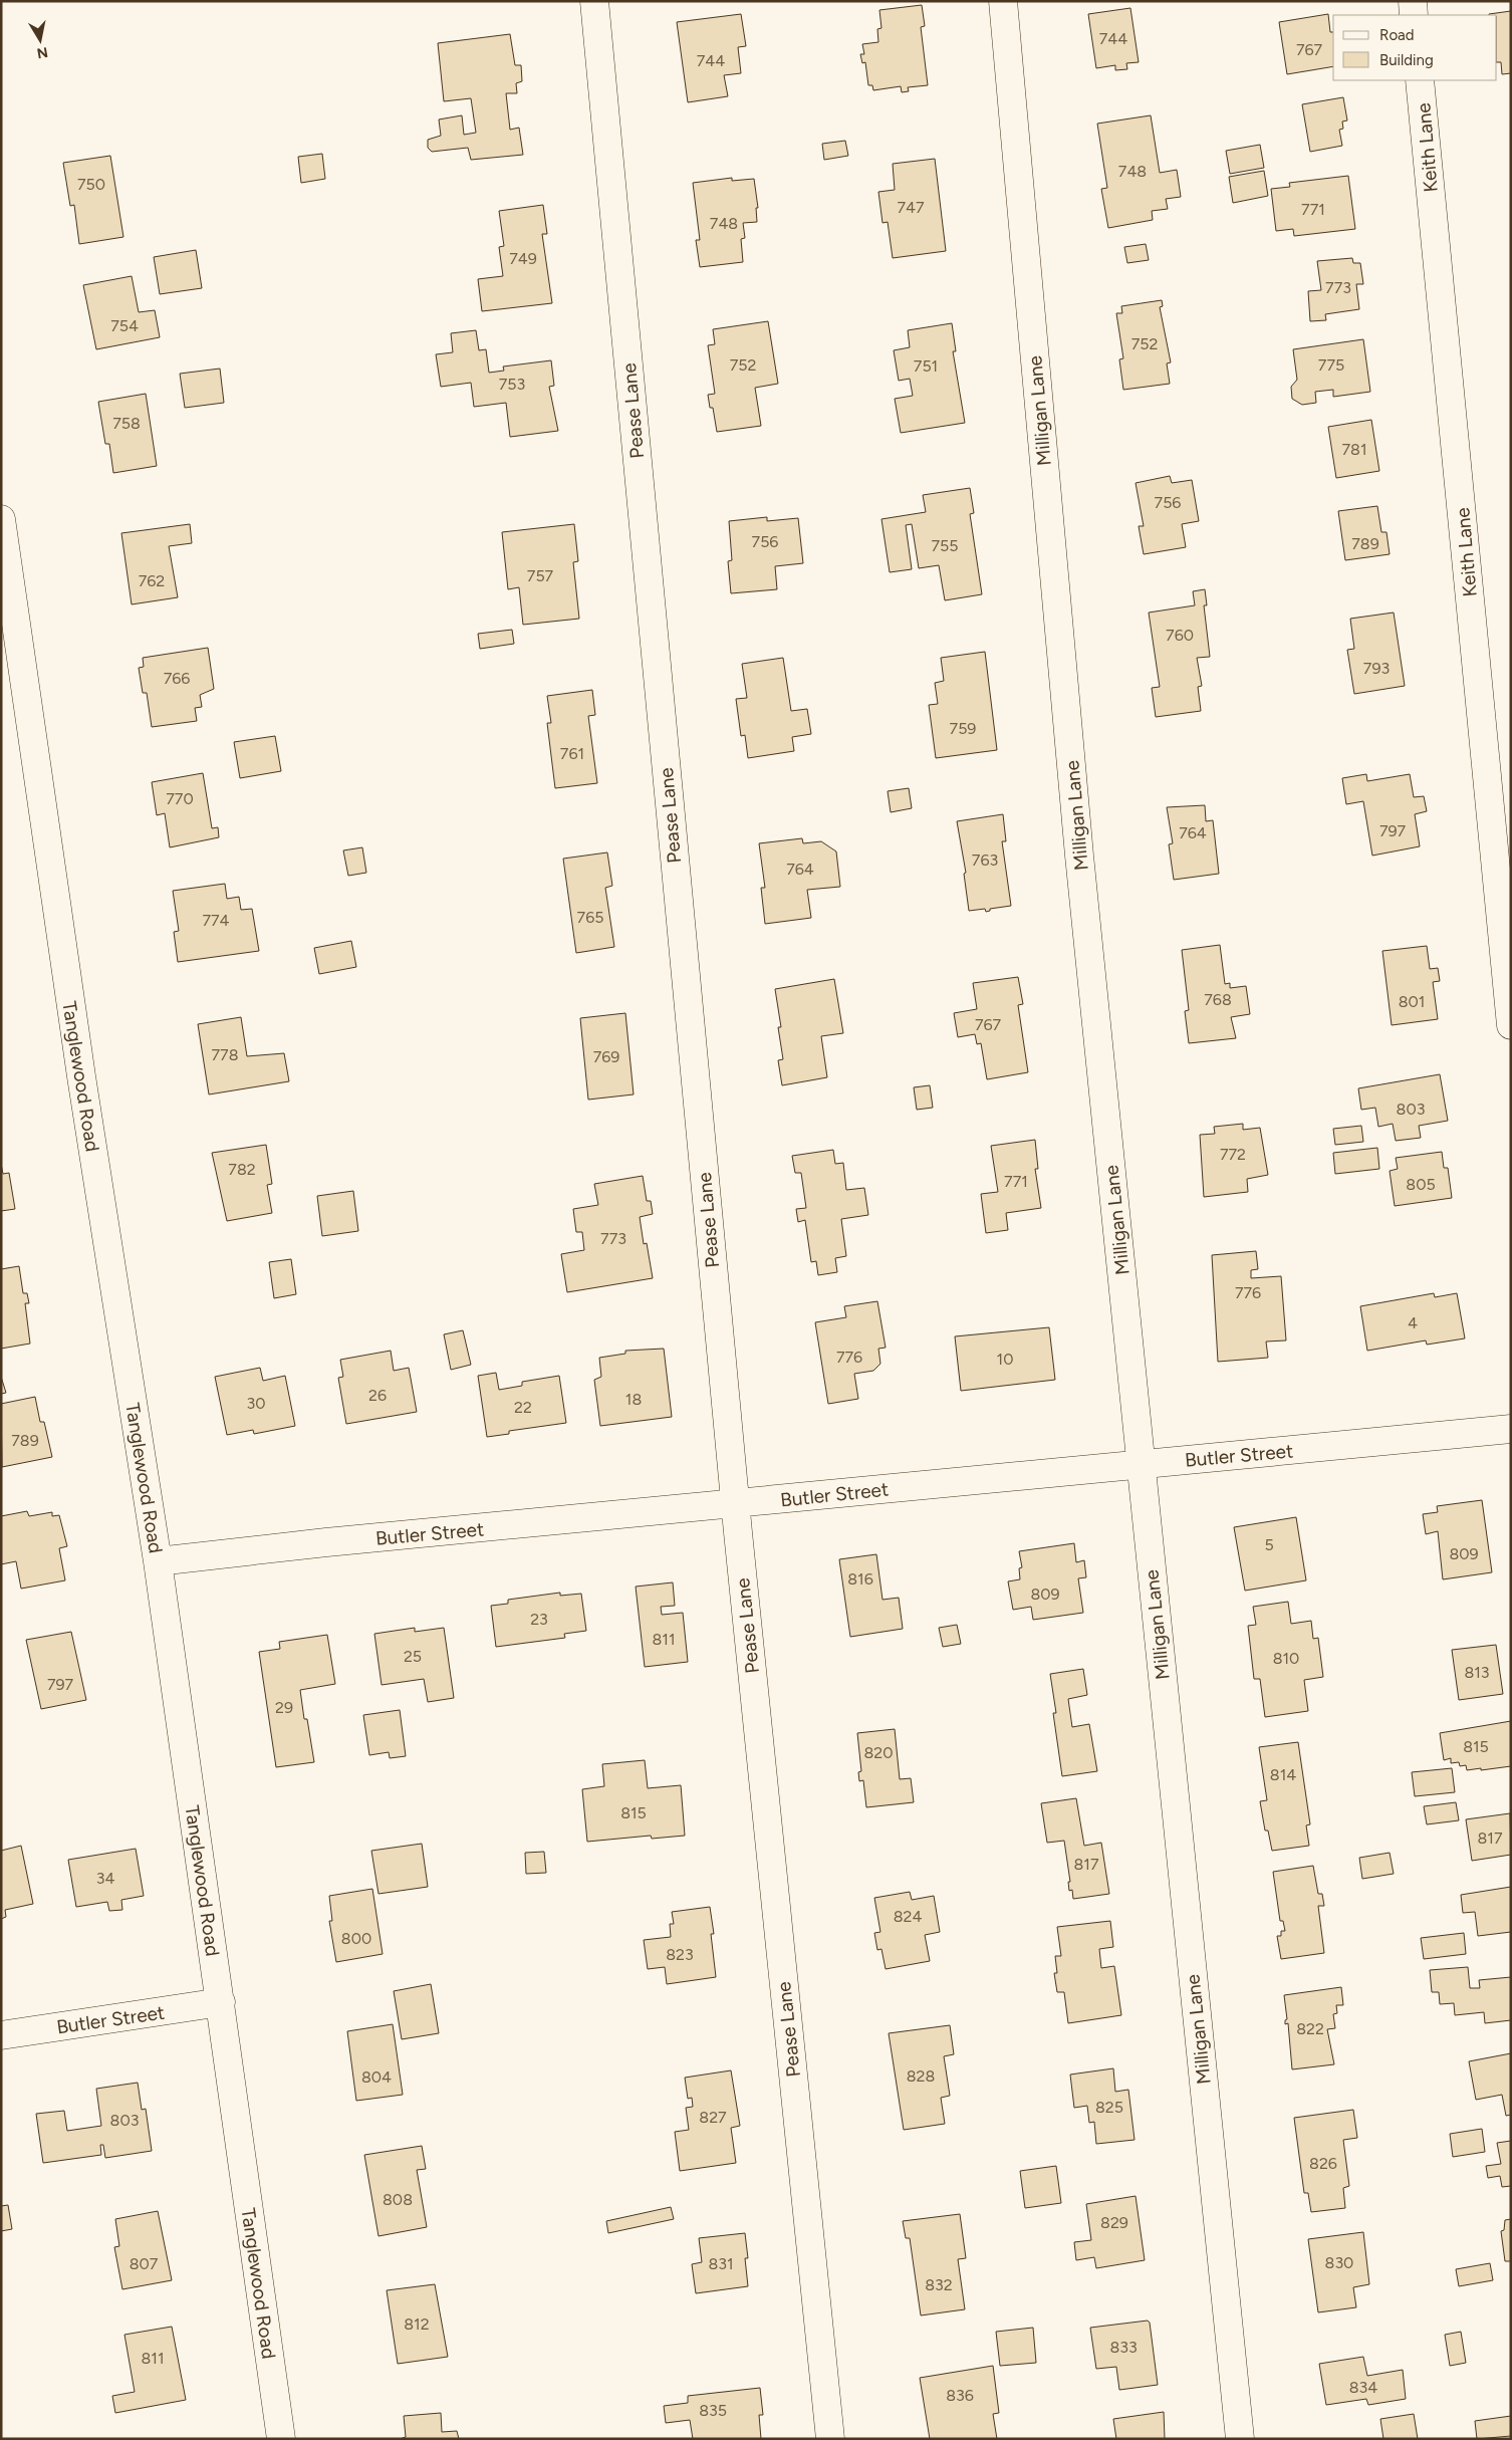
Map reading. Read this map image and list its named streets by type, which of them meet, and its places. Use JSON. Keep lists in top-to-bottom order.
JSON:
{
  "streets": {
    "street": [
      "Keith Lane",
      "Pease Lane",
      "Milligan Lane",
      "Tanglewood Road",
      "Butler Street"
    ]
  },
  "crossings": [
    ["Pease Lane", "Butler Street"],
    ["Milligan Lane", "Butler Street"],
    ["Tanglewood Road", "Butler Street"]
  ],
  "house_numbers": [
    "744",
    "767",
    "744",
    "748",
    "750",
    "747",
    "771",
    "748",
    "749",
    "773",
    "754",
    "752",
    "752",
    "775",
    "751",
    "753",
    "758",
    "781",
    "756",
    "756",
    "789",
    "755",
    "757",
    "762",
    "760",
    "793",
    "766",
    "759",
    "761",
    "770",
    "797",
    "764",
    "763",
    "764",
    "765",
    "774",
    "768",
    "801",
    "767",
    "778",
    "769",
    "803",
    "772",
    "782",
    "771",
    "805",
    "773",
    "776",
    "4",
    "776",
    "10",
    "26",
    "18",
    "30",
    "22",
    "789",
    "5",
    "809",
    "816",
    "809",
    "23",
    "811",
    "25",
    "810",
    "813",
    "797",
    "29",
    "815",
    "820",
    "814",
    "815",
    "817",
    "817",
    "34",
    "824",
    "800",
    "823",
    "822",
    "828",
    "804",
    "825",
    "827",
    "803",
    "826",
    "808",
    "829",
    "830",
    "807",
    "831",
    "832",
    "812",
    "833",
    "811",
    "834",
    "836",
    "835"
  ],
  "legend": ["Road", "Building"],
  "north": "bottom"
}
